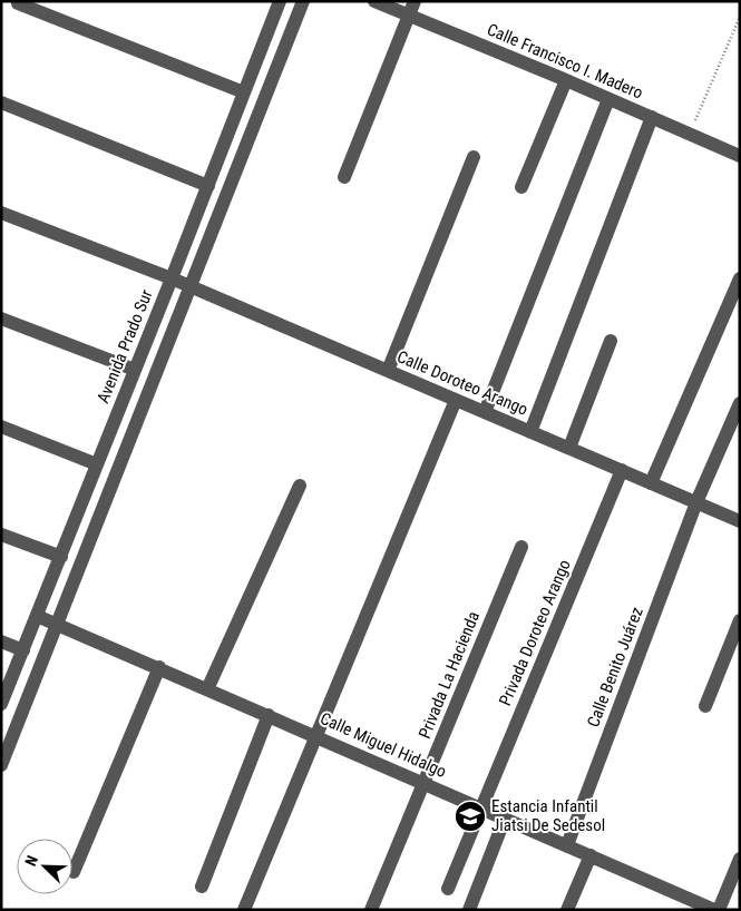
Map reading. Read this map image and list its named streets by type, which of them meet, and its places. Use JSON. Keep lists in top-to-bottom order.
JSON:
{
  "streets": {
    "street": [
      "Calle Francisco I. Madero",
      "Avenida Prado Sur",
      "Calle Doroteo Arango",
      "Privada Doroteo Arango",
      "Calle Benito Juárez",
      "Privada La Hacienda",
      "Calle Miguel Hidalgo"
    ]
  },
  "crossings": [
    ["Avenida Prado Sur", "Calle Doroteo Arango"],
    ["Avenida Prado Sur", "Calle Miguel Hidalgo"],
    ["Calle Doroteo Arango", "Privada Doroteo Arango"],
    ["Calle Doroteo Arango", "Calle Benito Juárez"],
    ["Privada Doroteo Arango", "Calle Miguel Hidalgo"],
    ["Calle Benito Juárez", "Calle Miguel Hidalgo"],
    ["Privada La Hacienda", "Calle Miguel Hidalgo"]
  ],
  "places": {
    "school or university": ["Estancia Infantil Jiatsi De Sedesol"]
  },
  "north": "top left"
}
